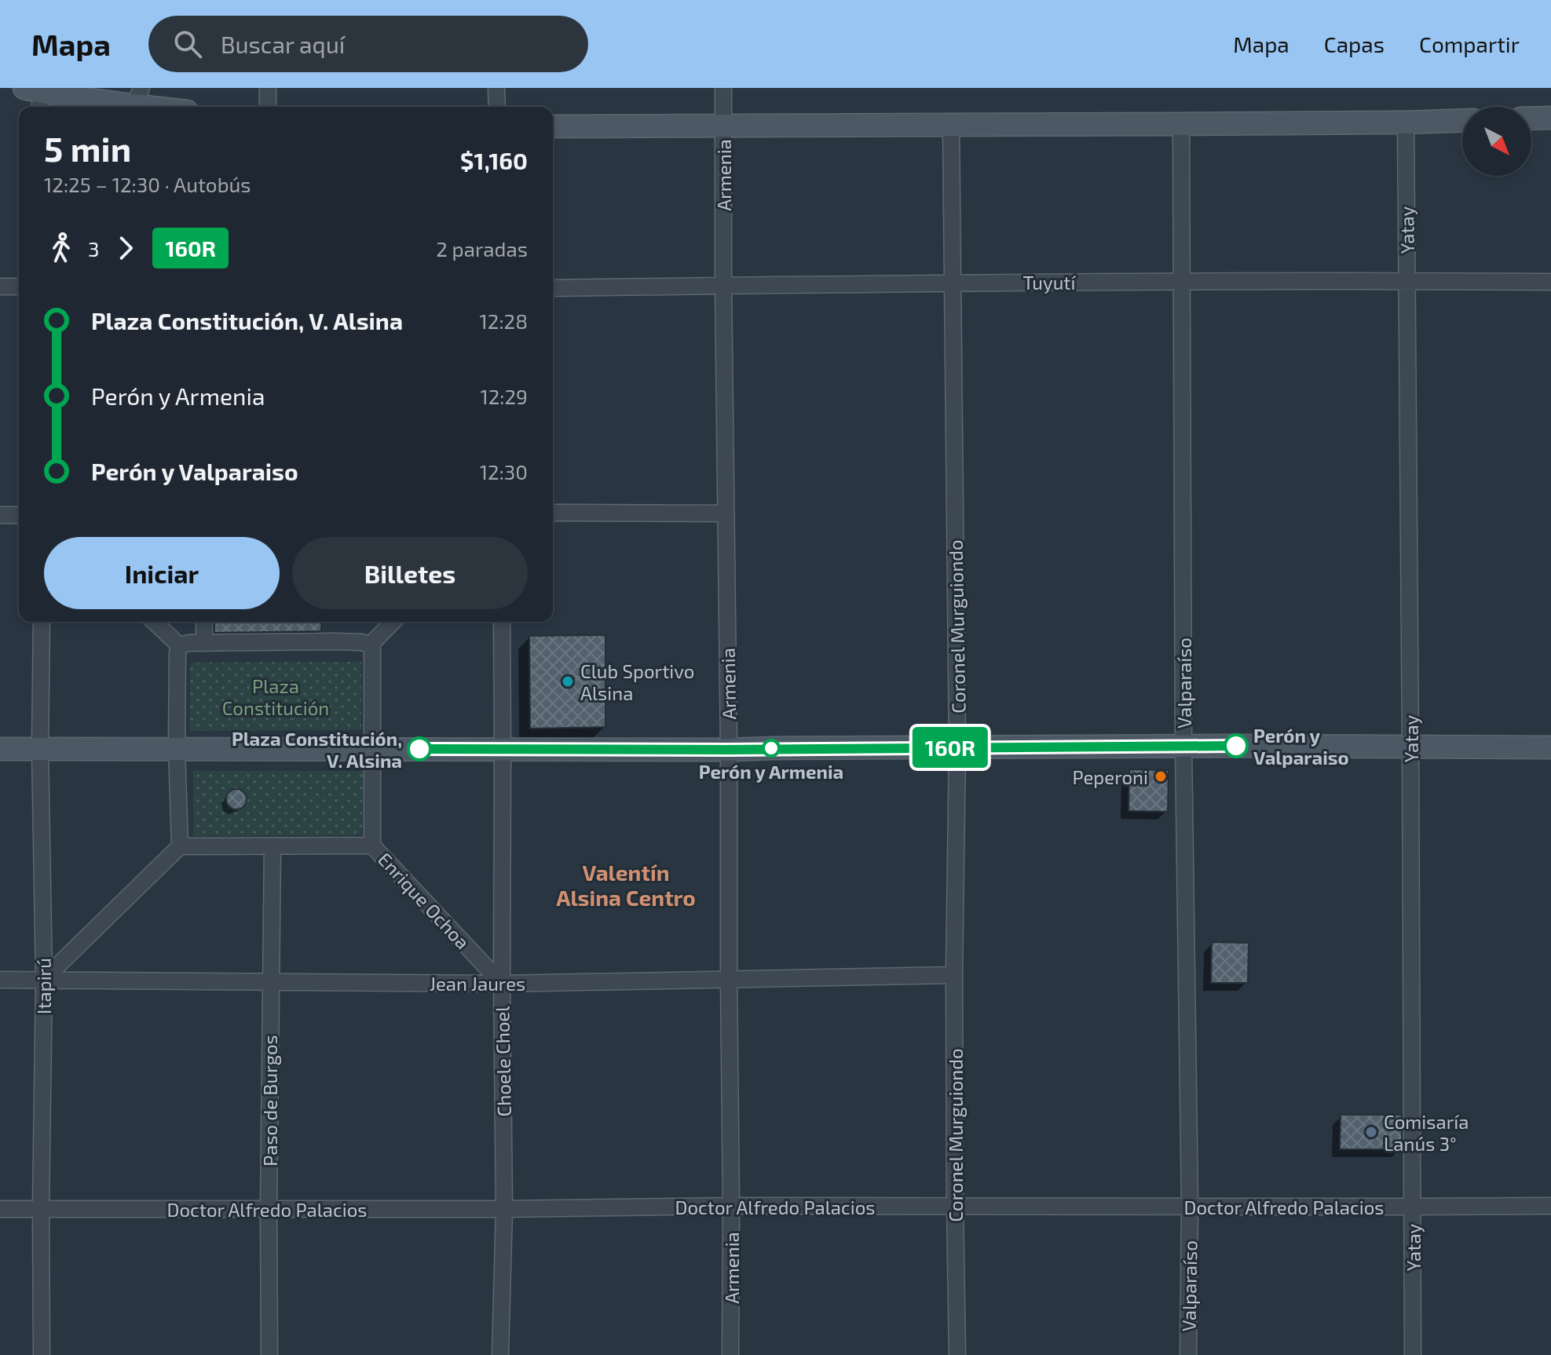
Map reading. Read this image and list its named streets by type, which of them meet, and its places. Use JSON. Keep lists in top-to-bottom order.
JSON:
{
  "streets": {
    "street": [
      "Armenia",
      "Yatay",
      "Tuyutí",
      "Coronel Murguiondo",
      "Valparaíso",
      "Enrique Ochoa",
      "Jean Jaures",
      "Itapirú",
      "Choele Choel",
      "Paso de Burgos",
      "Doctor Alfredo Palacios"
    ]
  },
  "crossings": [
    ["Armenia", "Tuyutí"],
    ["Armenia", "Jean Jaures"],
    ["Armenia", "Doctor Alfredo Palacios"],
    ["Yatay", "Tuyutí"],
    ["Yatay", "Doctor Alfredo Palacios"],
    ["Tuyutí", "Coronel Murguiondo"],
    ["Tuyutí", "Valparaíso"],
    ["Coronel Murguiondo", "Jean Jaures"],
    ["Coronel Murguiondo", "Doctor Alfredo Palacios"],
    ["Valparaíso", "Doctor Alfredo Palacios"],
    ["Enrique Ochoa", "Jean Jaures"],
    ["Enrique Ochoa", "Choele Choel"],
    ["Jean Jaures", "Itapirú"],
    ["Jean Jaures", "Choele Choel"],
    ["Jean Jaures", "Paso de Burgos"],
    ["Itapirú", "Doctor Alfredo Palacios"],
    ["Choele Choel", "Doctor Alfredo Palacios"],
    ["Paso de Burgos", "Doctor Alfredo Palacios"]
  ],
  "districts": ["Valentín Alsina Centro"],
  "parks": ["Plaza Constitución"],
  "places": [
    "Club Sportivo Alsina",
    "Perón y Valparaiso",
    "Perón y Armenia",
    "Plaza Constitución, V. Alsina",
    "Peperoni",
    "Comisaría Lanús 3°"
  ],
  "lines": ["bus line 160R"],
  "north": "bottom right",
  "page": {
    "header": "Mapa",
    "search": "Buscar aquí",
    "nav": ["Mapa", "Capas", "Compartir"],
    "on_map": "160R",
    "heading": ["5 min", "12:25 – 12:30 · Autobús", "$1,160"],
    "legs": ["3", "160R", "2 paradas"],
    "list": [
      {
        "name": "Plaza Constitución, V. Alsina",
        "value": "12:28"
      },
      {
        "name": "Perón y Armenia",
        "value": "12:29"
      },
      {
        "name": "Perón y Valparaiso",
        "value": "12:30"
      }
    ],
    "buttons": ["Iniciar", "Billetes"]
  }
}
